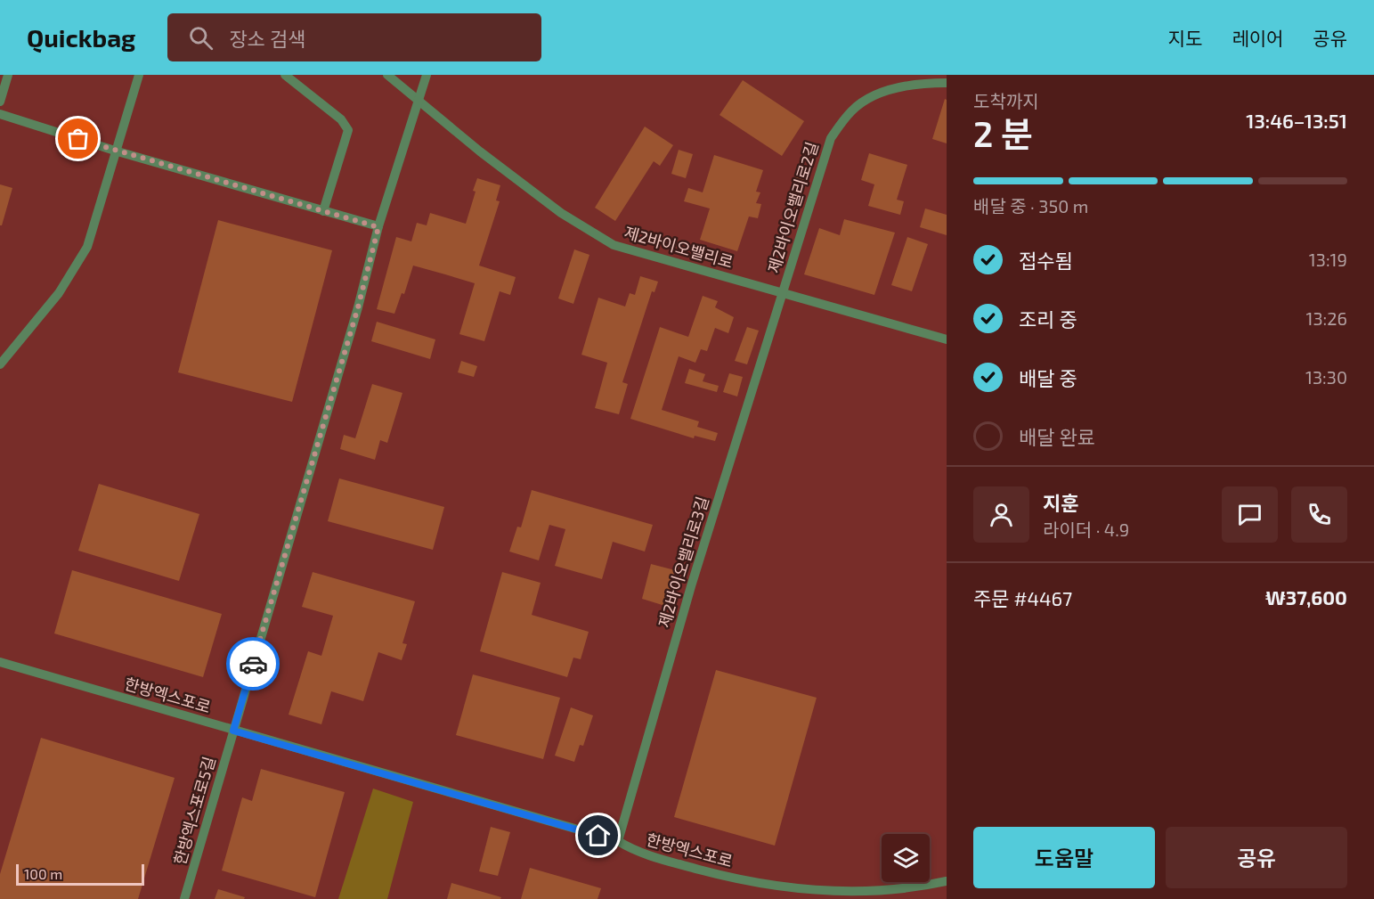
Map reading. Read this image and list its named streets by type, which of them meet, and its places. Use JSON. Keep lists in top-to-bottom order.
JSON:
{
  "streets": {
    "street": [
      "제2바이오밸리로2길",
      "제2바이오밸리로",
      "제2바이오밸리로3길",
      "한방엑스포로",
      "한방엑스포로5길"
    ]
  },
  "crossings": [
    ["제2바이오밸리로2길", "제2바이오밸리로"],
    ["제2바이오밸리로2길", "제2바이오밸리로3길"],
    ["제2바이오밸리로", "제2바이오밸리로3길"],
    ["제2바이오밸리로", "한방엑스포로5길"],
    ["제2바이오밸리로3길", "한방엑스포로"],
    ["한방엑스포로", "한방엑스포로5길"]
  ],
  "scale_bar": "100 m",
  "page": {
    "header": "Quickbag",
    "search": "장소 검색",
    "nav": ["지도", "레이어", "공유"],
    "heading": ["2 분", "도착까지", "13:46–13:51"],
    "panel": [
      "지훈",
      "라이더 · 4.9",
      "주문 #4467",
      "₩37,600"
    ],
    "bar": "배달 중 · 350 m",
    "list": [
      ["접수됨", "13:19"],
      ["조리 중", "13:26"],
      ["배달 중", "13:30"],
      "배달 완료"
    ],
    "buttons": ["도움말", "공유"],
    "scale": "100 m"
  }
}
